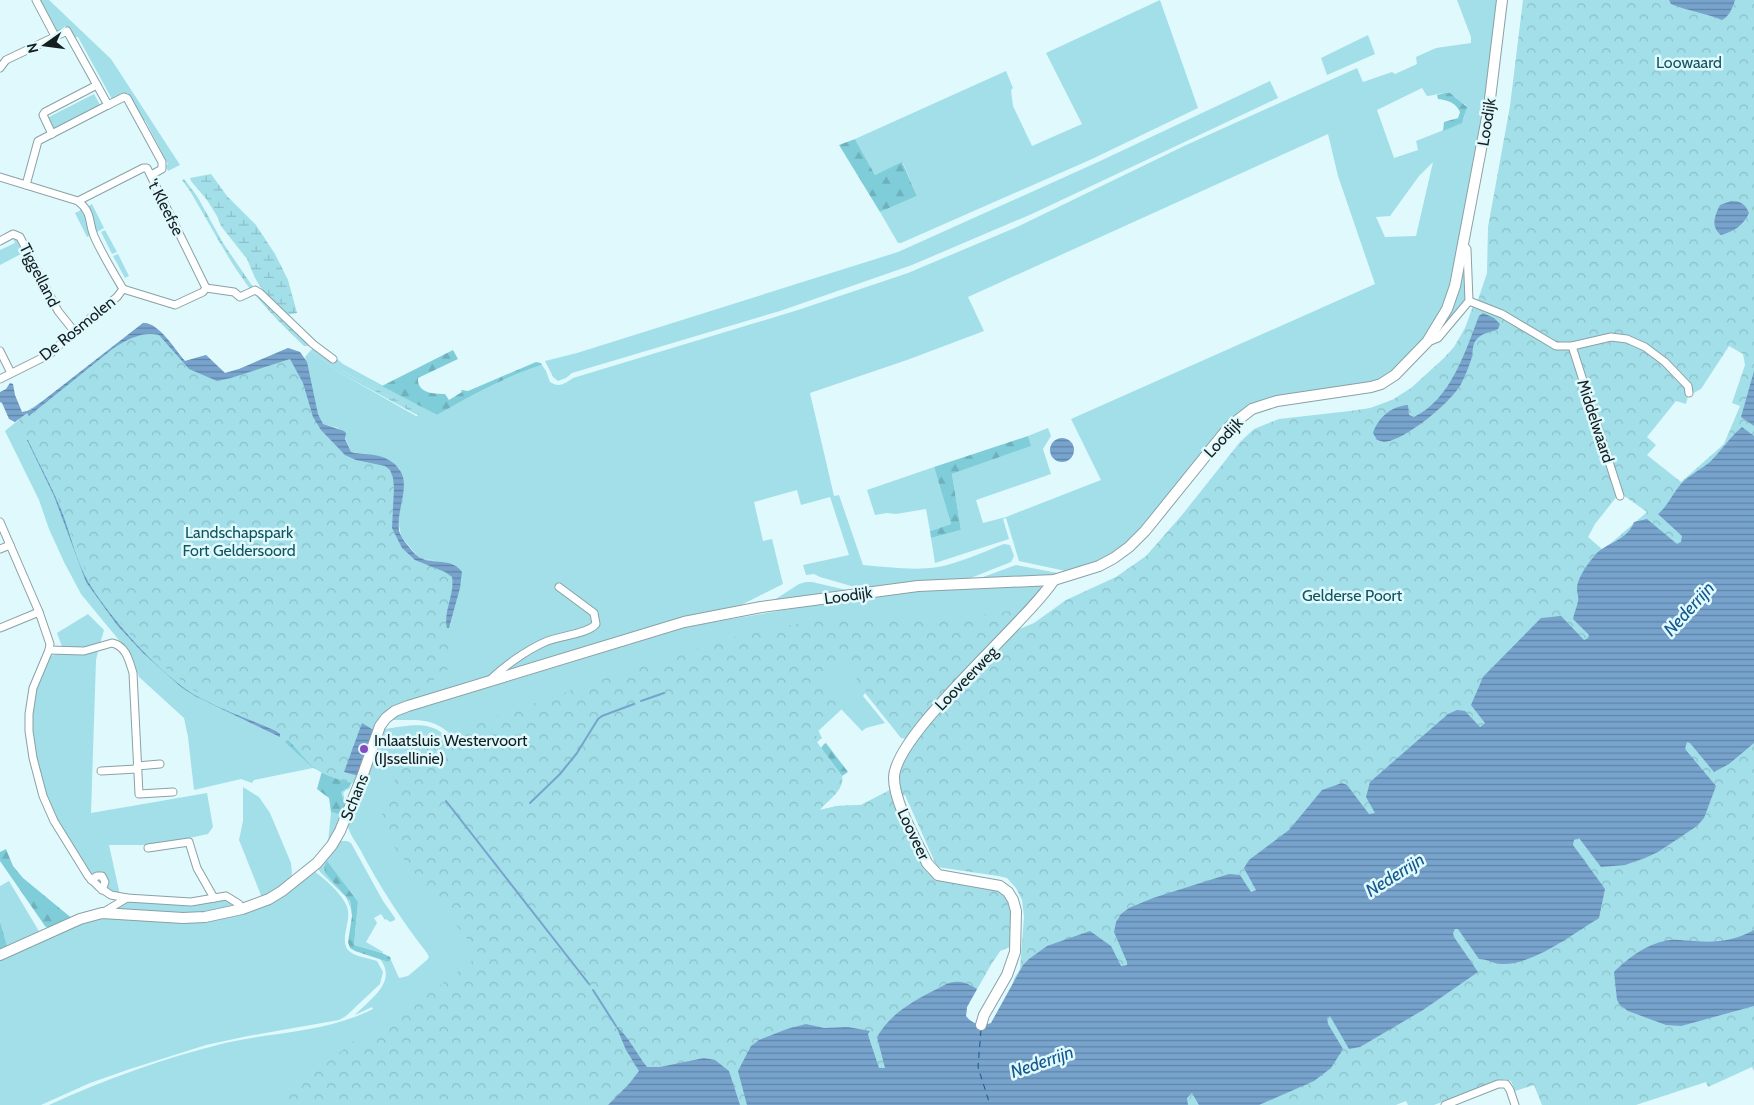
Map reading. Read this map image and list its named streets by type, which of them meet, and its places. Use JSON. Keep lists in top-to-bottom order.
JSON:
{
  "streets": {
    "street": [
      "Loodijk",
      "'t Kleefse",
      "Tiggelland",
      "De Rosmolen",
      "Middelwaard",
      "Looveerweg",
      "Schans",
      "Looveer"
    ]
  },
  "crossings": [
    ["Loodijk", "Looveerweg"],
    ["Loodijk", "Schans"],
    ["'t Kleefse", "De Rosmolen"],
    ["Tiggelland", "De Rosmolen"],
    ["Looveerweg", "Looveer"]
  ],
  "water": ["Nederrijn"],
  "parks": ["Loowaard", "Landschapspark Fort Geldersoord", "Gelderse Poort"],
  "places": ["Inlaatsluis Westervoort (IJssellinie)"],
  "north": "left"
}
